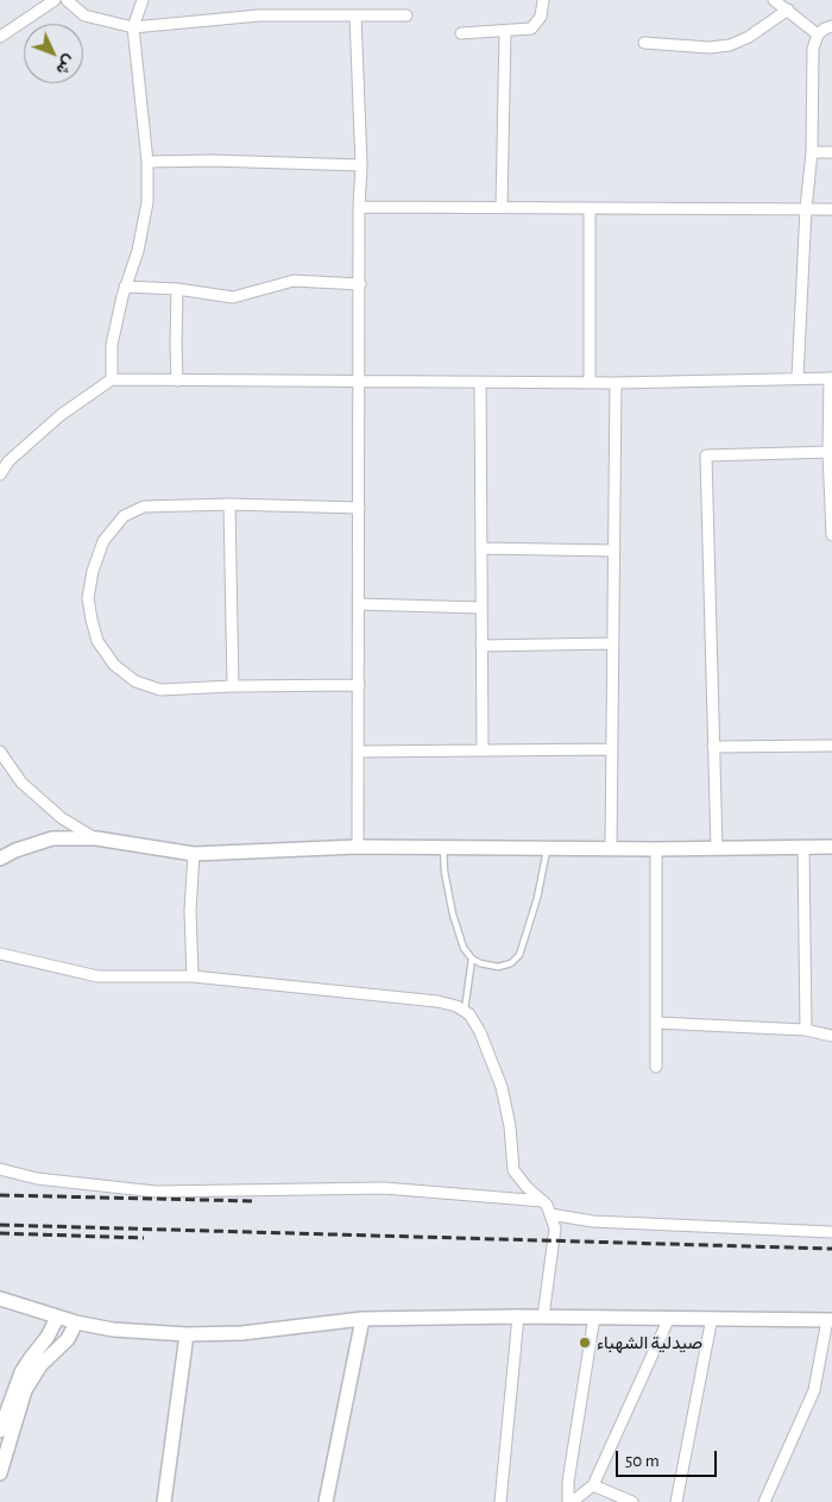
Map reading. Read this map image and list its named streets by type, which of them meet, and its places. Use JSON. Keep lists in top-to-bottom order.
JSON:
{
  "places": ["صيدلية الشهباء"],
  "scale_bar": "50 m",
  "north": "bottom right"
}
